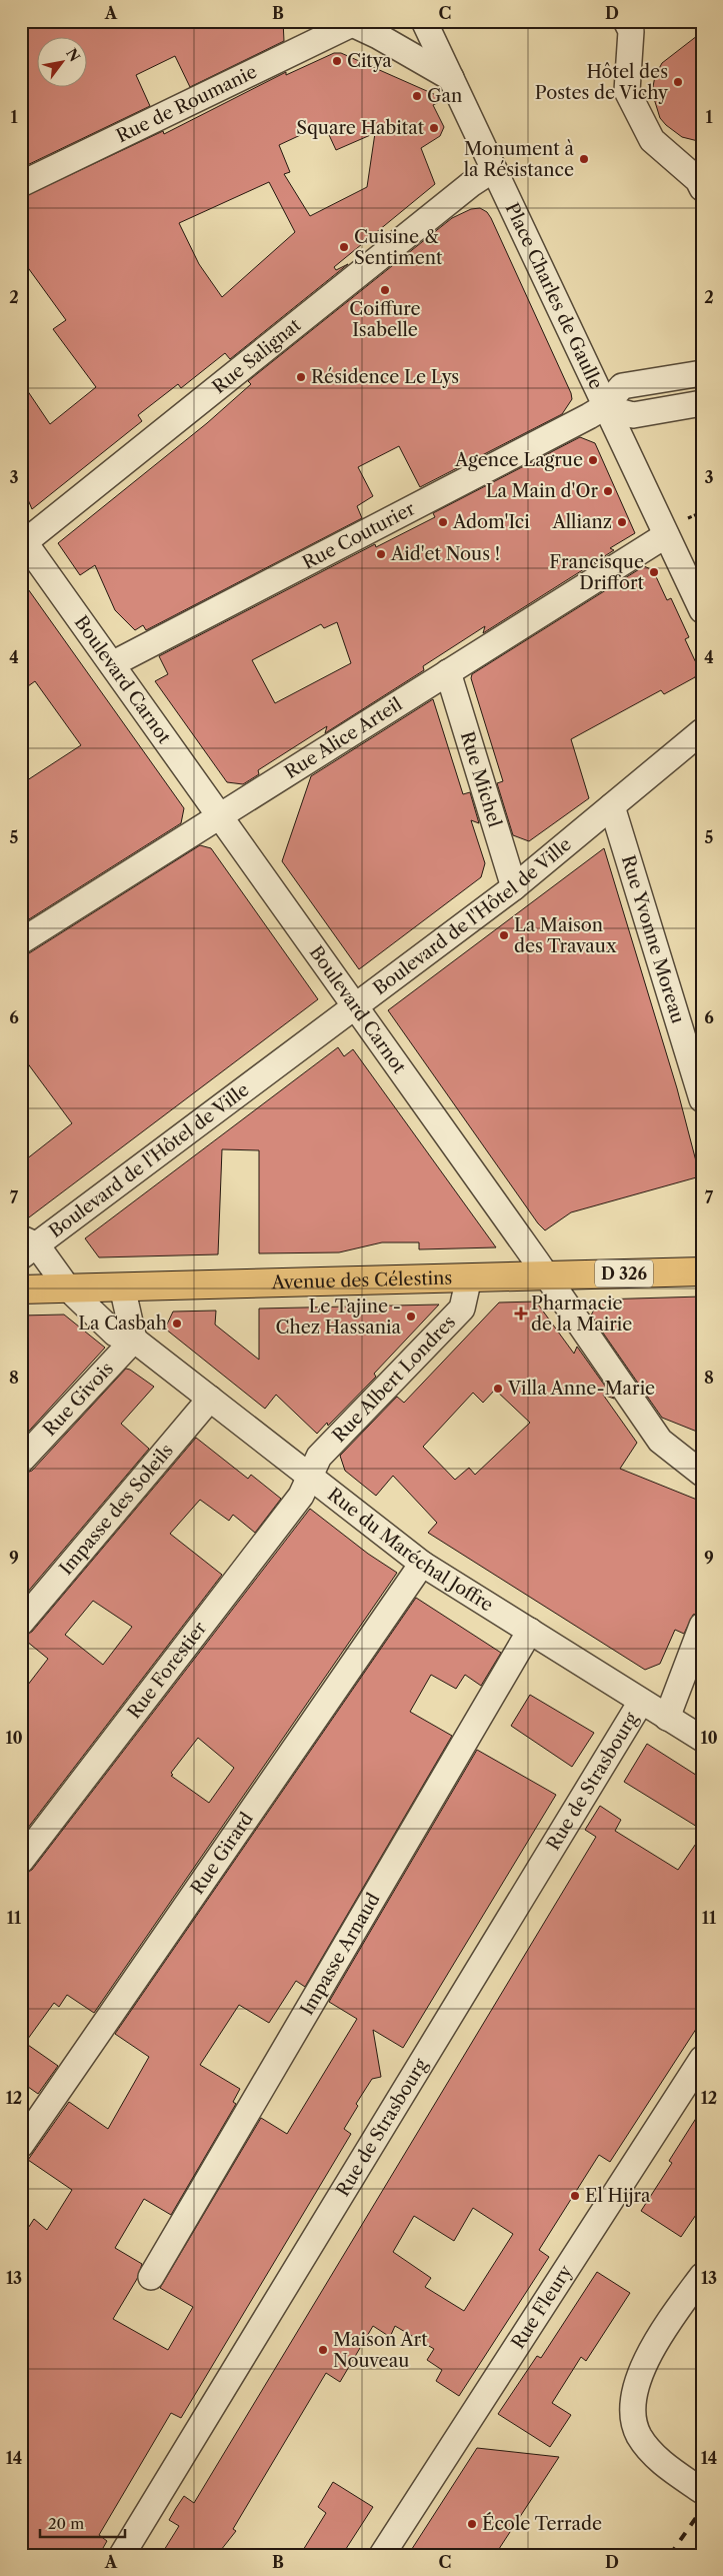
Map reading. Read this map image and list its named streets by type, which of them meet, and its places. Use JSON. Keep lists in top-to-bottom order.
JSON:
{
  "streets": {
    "main road": ["D 326", "Avenue des Célestins"],
    "street": [
      "Rue de Roumanie",
      "Place Charles de Gaulle",
      "Rue Salignat",
      "Rue Couturier",
      "Boulevard Carnot",
      "Rue Alice Arteil",
      "Rue Michel",
      "Boulevard de l'Hôtel de Ville",
      "Rue Yvonne Moreau",
      "Rue Albert Londres",
      "Rue Givois",
      "Impasse des Soleils",
      "Rue du Maréchal Joffre",
      "Rue Forestier",
      "Rue de Strasbourg",
      "Rue Girard",
      "Impasse Arnaud",
      "Rue Fleury"
    ]
  },
  "crossings": [
    ["Place Charles de Gaulle", "Rue Salignat"],
    ["Place Charles de Gaulle", "Rue Couturier"],
    ["Rue Salignat", "Boulevard Carnot"],
    ["Rue Couturier", "Boulevard Carnot"],
    ["Boulevard Carnot", "Rue Alice Arteil"],
    ["Boulevard Carnot", "Boulevard de l'Hôtel de Ville"],
    ["Boulevard Carnot", "Avenue des Célestins"],
    ["Rue Alice Arteil", "Rue Michel"],
    ["Rue Michel", "Boulevard de l'Hôtel de Ville"],
    ["Boulevard de l'Hôtel de Ville", "Rue Yvonne Moreau"],
    ["Boulevard de l'Hôtel de Ville", "Rue du Maréchal Joffre"],
    ["Avenue des Célestins", "Rue Albert Londres"],
    ["Avenue des Célestins", "Rue du Maréchal Joffre"],
    ["Rue Albert Londres", "Rue du Maréchal Joffre"],
    ["Rue Albert Londres", "Rue Forestier"],
    ["Rue Givois", "Rue du Maréchal Joffre"],
    ["Impasse des Soleils", "Rue du Maréchal Joffre"],
    ["Rue du Maréchal Joffre", "Rue Forestier"],
    ["Rue du Maréchal Joffre", "Rue de Strasbourg"],
    ["Rue du Maréchal Joffre", "Rue Girard"],
    ["Rue du Maréchal Joffre", "Impasse Arnaud"]
  ],
  "places": {
    "other": [
      "Citya",
      "Hôtel des Postes de Vichy",
      "Gan",
      "Square Habitat",
      "Monument à la Résistance",
      "Cuisine & Sentiment",
      "Coiffure Isabelle",
      "Résidence Le Lys",
      "Agence Lagrue",
      "La Main d'Or",
      "Adom'Ici",
      "Allianz",
      "Aid'et Nous !",
      "Francisque Driffort",
      "La Maison des Travaux",
      "Le Tajine - Chez Hassania",
      "La Casbah",
      "Villa Anne-Marie",
      "El Hijra",
      "Maison Art Nouveau",
      "École Terrade"
    ],
    "health": ["Pharmacie de la Mairie"]
  },
  "scale_bar": "20 m",
  "north": "top right",
  "grid": {
    "columns": [
      "A",
      "B",
      "C",
      "D"
    ],
    "rows": [
      "1",
      "2",
      "3",
      "4",
      "5",
      "6",
      "7",
      "8",
      "9",
      "10",
      "11",
      "12",
      "13",
      "14"
    ]
  }
}
